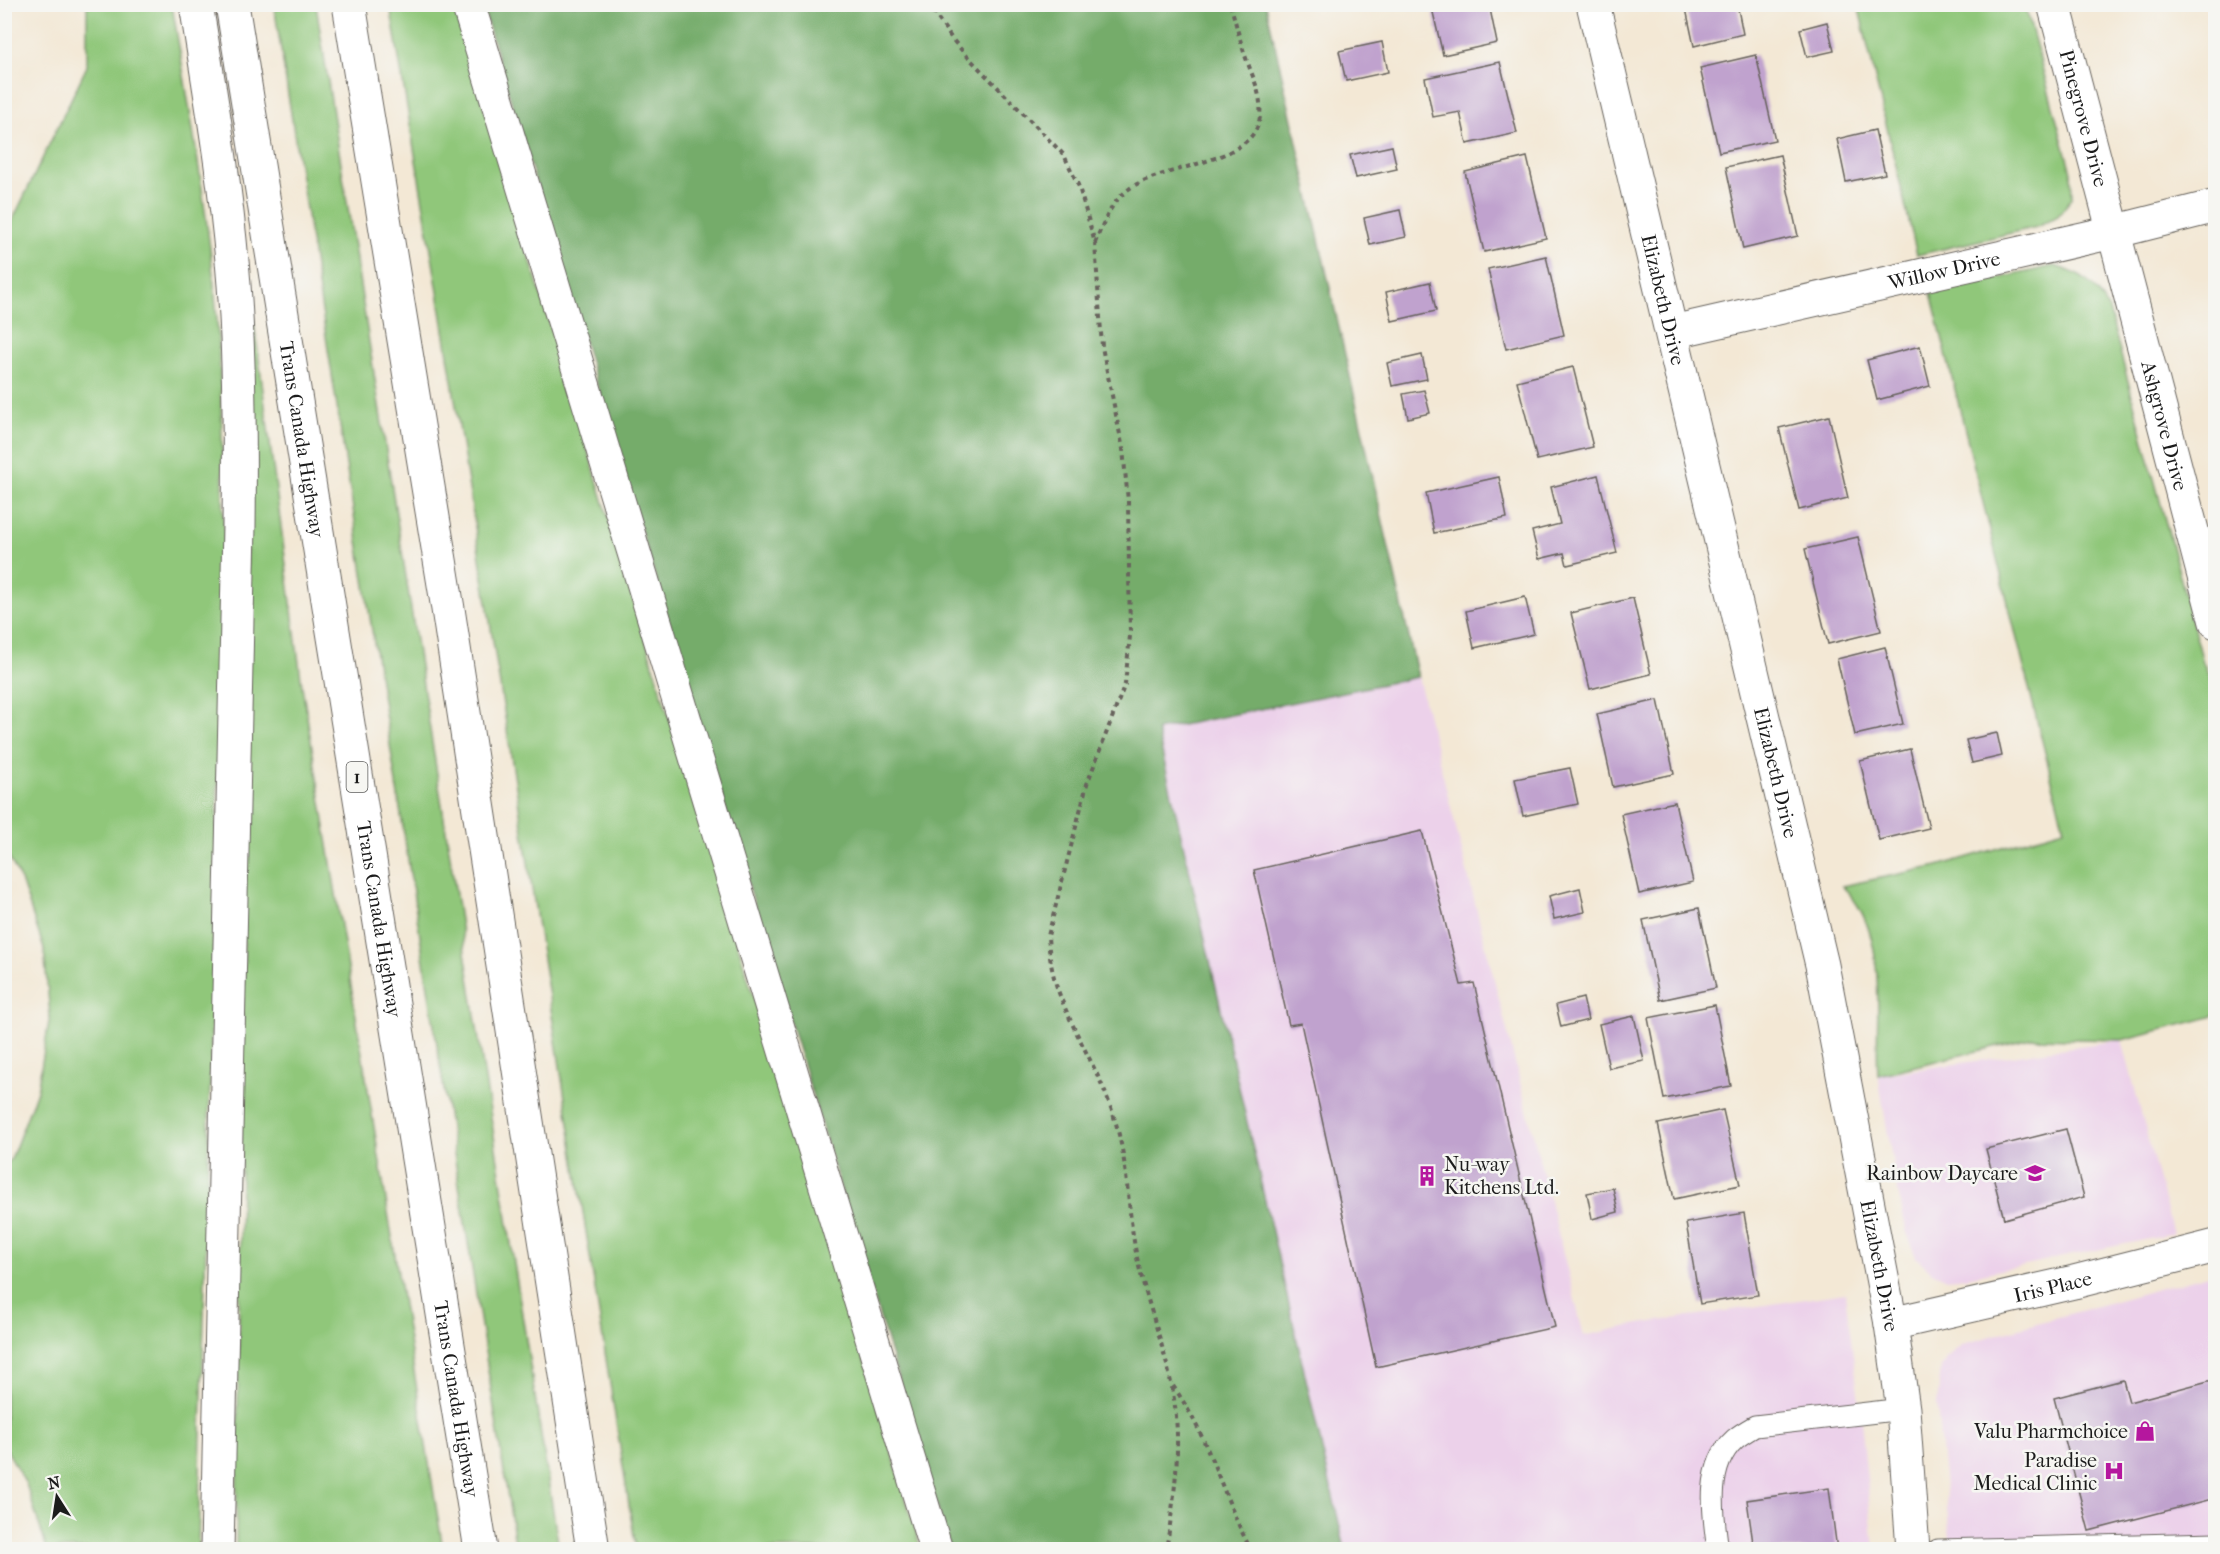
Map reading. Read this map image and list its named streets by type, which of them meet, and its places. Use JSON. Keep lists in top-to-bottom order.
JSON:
{
  "streets": {
    "main road": [
      "Pinegrove Drive",
      "Willow Drive",
      "Elizabeth Drive",
      "Ashgrove Drive",
      "Trans Canada Highway",
      "1",
      "Iris Place"
    ]
  },
  "crossings": [
    ["Pinegrove Drive", "Willow Drive"],
    ["Pinegrove Drive", "Ashgrove Drive"],
    ["Willow Drive", "Elizabeth Drive"],
    ["Willow Drive", "Ashgrove Drive"],
    ["Elizabeth Drive", "Iris Place"]
  ],
  "places": {
    "school or university": ["Rainbow Daycare"],
    "building": ["Nu-way Kitchens Ltd."],
    "shop": ["Valu Pharmchoice"],
    "hospital": ["Paradise Medical Clinic"]
  },
  "north": "top"
}
